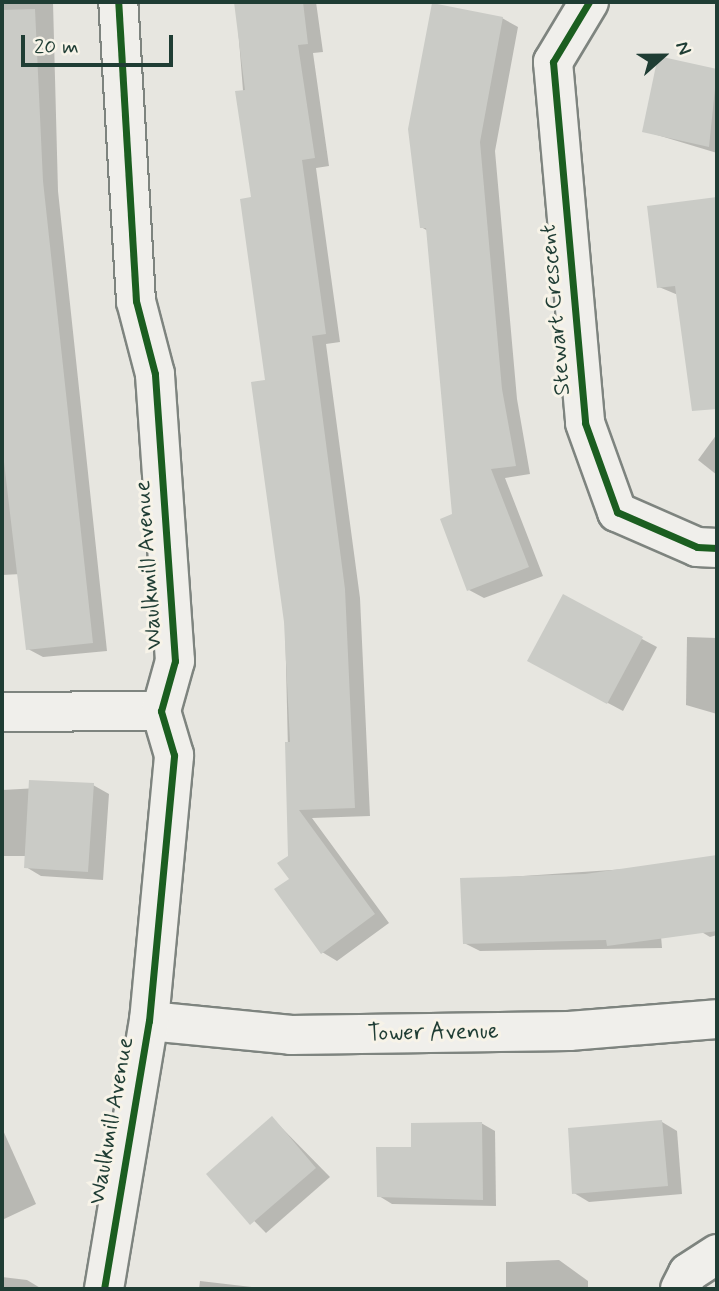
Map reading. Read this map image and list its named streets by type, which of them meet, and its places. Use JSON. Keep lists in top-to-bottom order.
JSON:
{
  "streets": {
    "street": ["Stewart Crescent", "Waulkmill Avenue", "Tower Avenue"]
  },
  "crossings": [
    ["Waulkmill Avenue", "Tower Avenue"]
  ],
  "scale_bar": "20 m",
  "north": "right"
}
